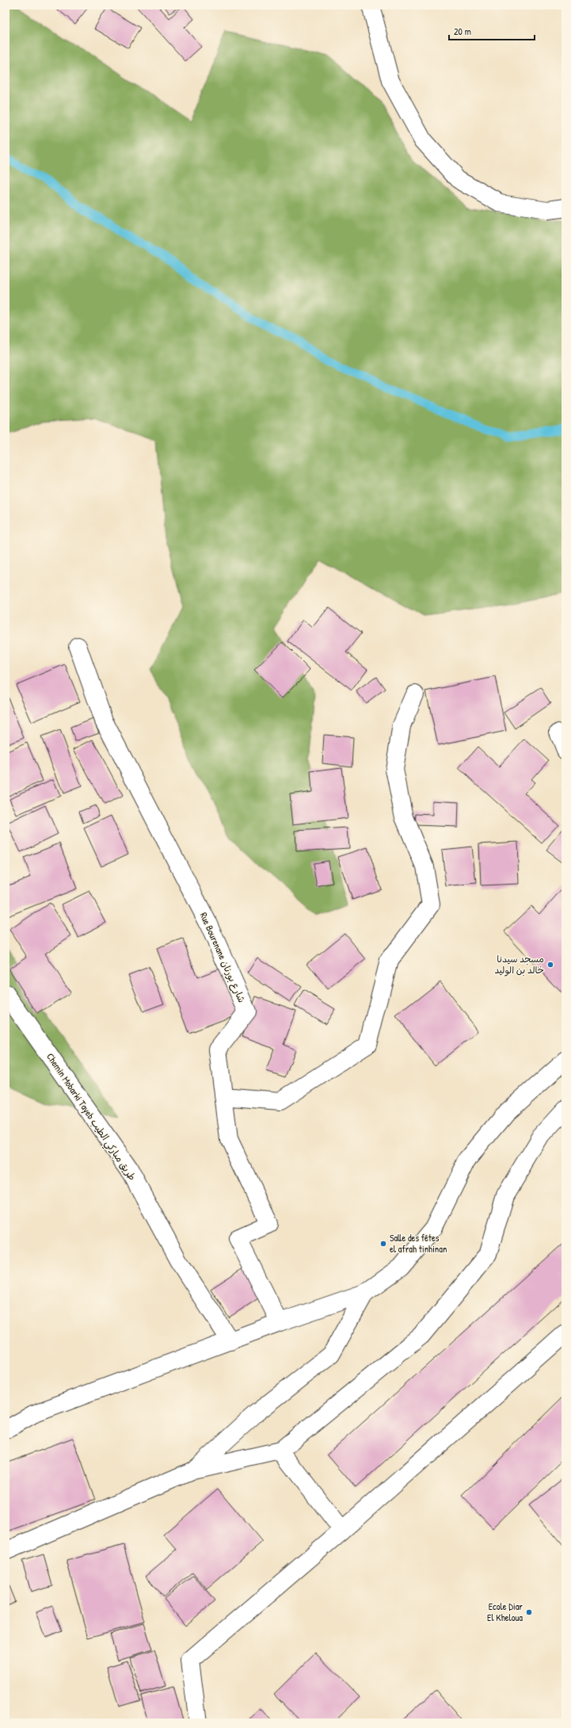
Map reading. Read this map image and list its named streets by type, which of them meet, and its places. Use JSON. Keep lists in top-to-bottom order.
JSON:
{
  "streets": {
    "street": ["Rue Bourenane شارع بورنان", "Chemin Mobarki Tayeb طريق مباركي الطيب"]
  },
  "places": ["مسجد سيدنا خالد بن الوليد", "Salle des fêtes el afrah tinhinan", "Ecole Diar El Kheloua"],
  "scale_bar": "20 m"
}
